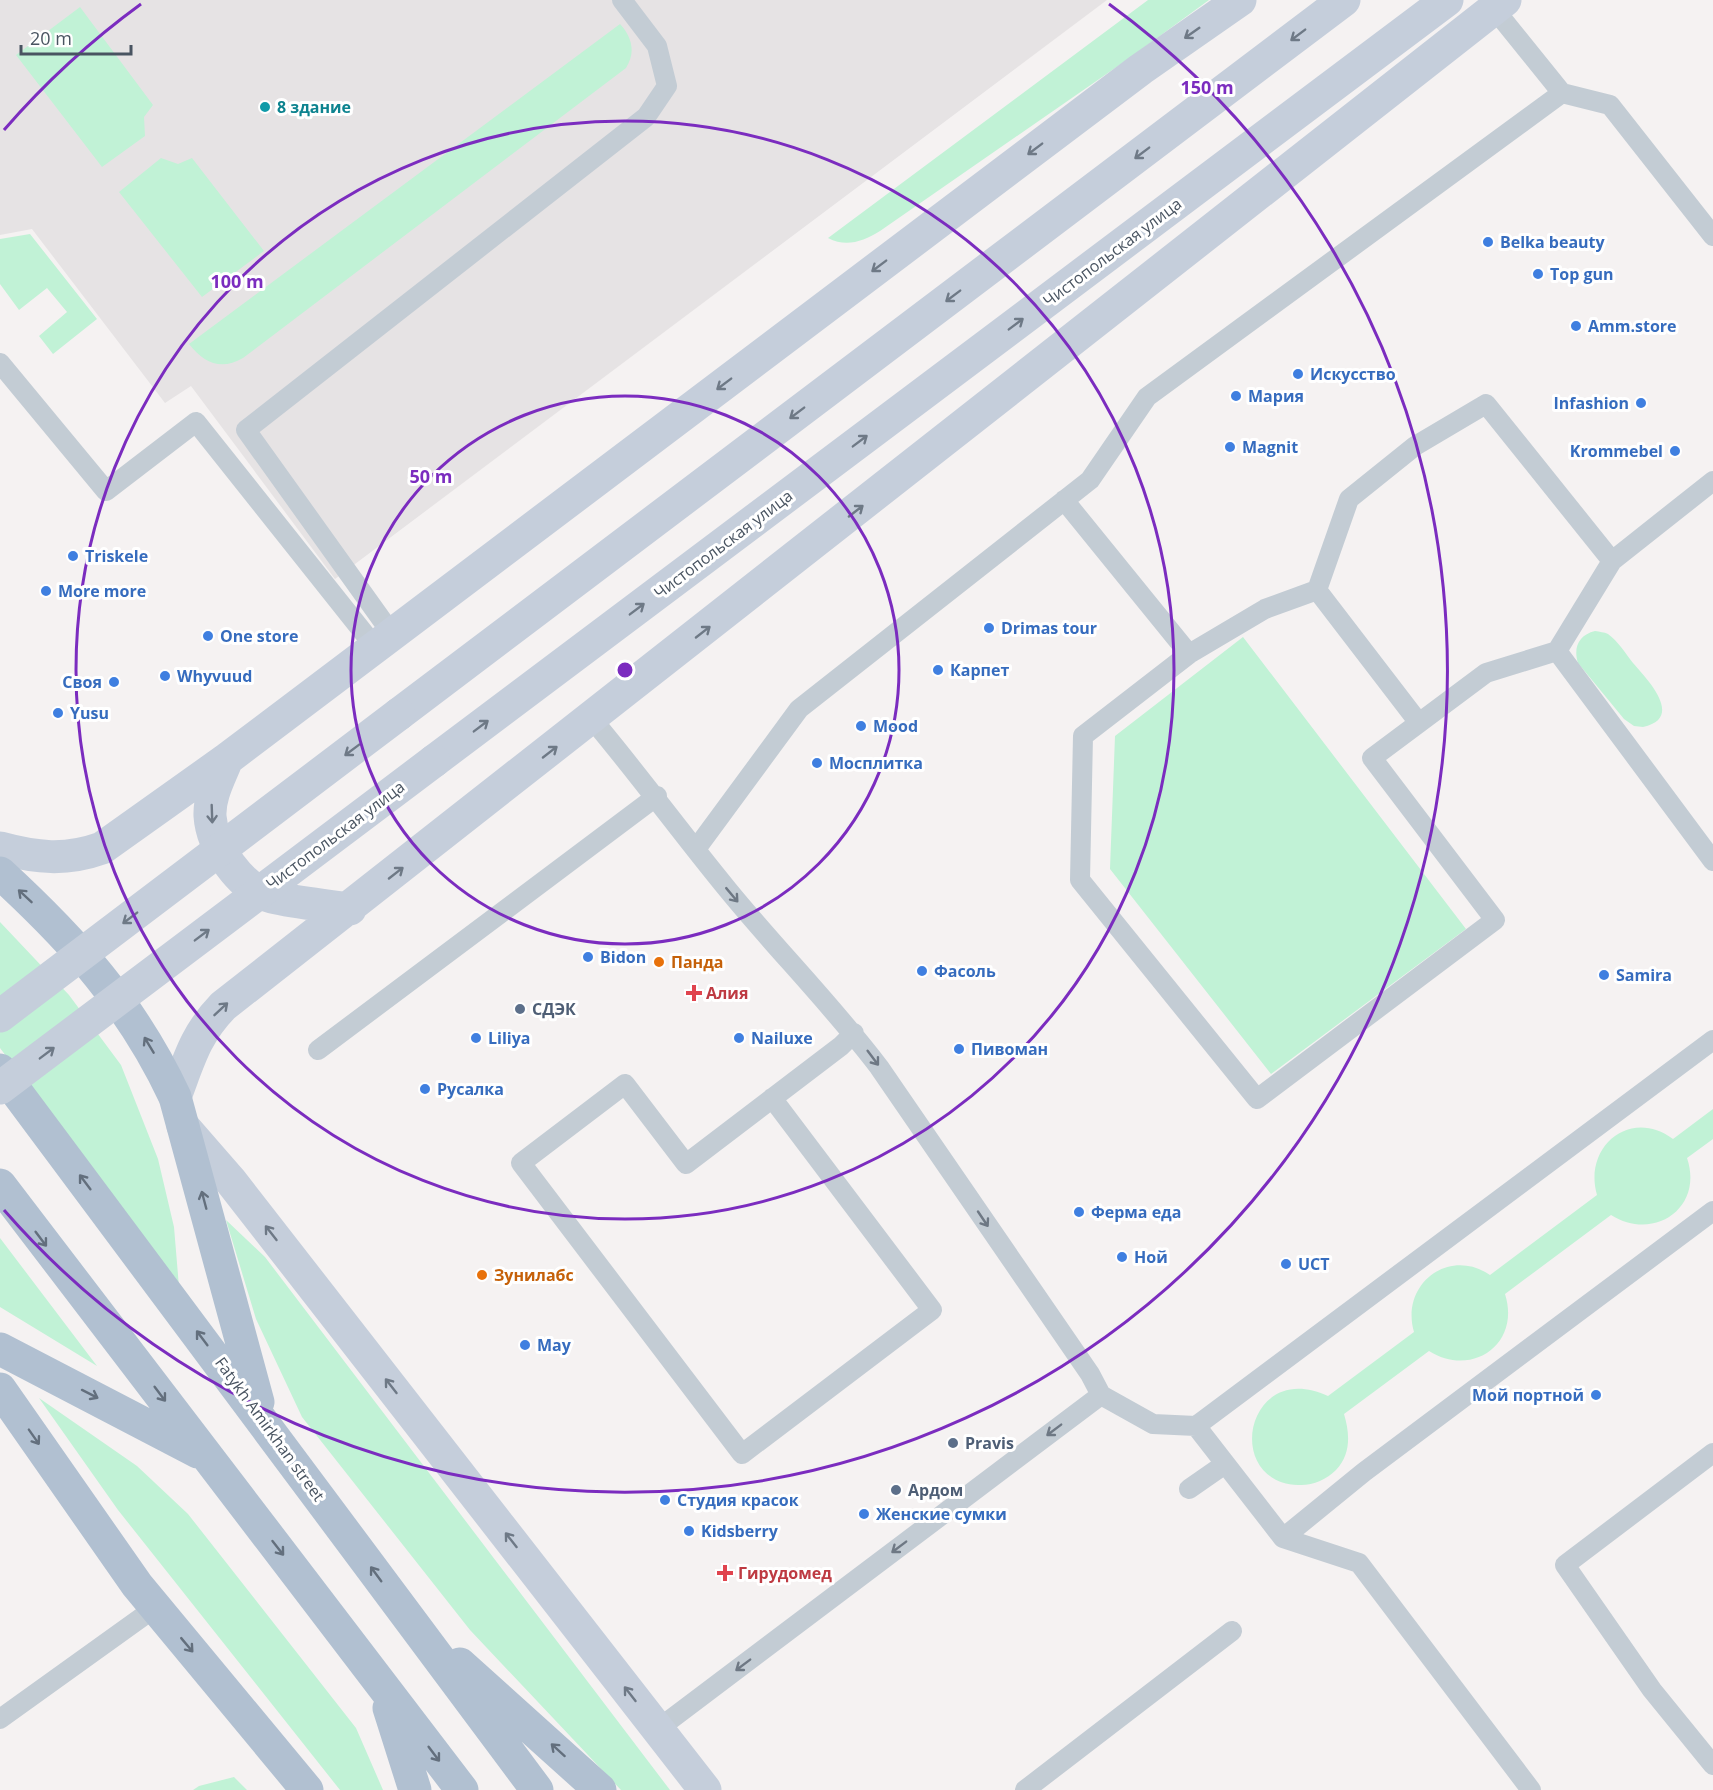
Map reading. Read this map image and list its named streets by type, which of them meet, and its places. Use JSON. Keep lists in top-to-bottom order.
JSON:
{
  "streets": {
    "main road": ["Чистопольская улица", "Fatykh Amirkhan street"]
  },
  "places": {
    "other": [
      "8 здание",
      "Belka beauty",
      "Top gun",
      "Amm.store",
      "Искусство",
      "Мария",
      "Infashion",
      "Magnit",
      "Krommebel",
      "Triskele",
      "More more",
      "Drimas tour",
      "One store",
      "Карпет",
      "Whyvuud",
      "Своя",
      "Yusu",
      "Mood",
      "Мосплитка",
      "Bidon",
      "Панда",
      "Фасоль",
      "Samira",
      "СДЭК",
      "Liliya",
      "Nailuxe",
      "Пивоман",
      "Русалка",
      "Ферма еда",
      "Ной",
      "UCT",
      "Зунилабс",
      "May",
      "Мой портной",
      "Pravis",
      "Ардом",
      "Студия красок",
      "Женские сумки",
      "Kidsberry"
    ],
    "health": ["Алия", "Гирудомед"]
  },
  "scale_bar": "20 m",
  "rings": ["150 m", "100 m", "50 m"]
}
